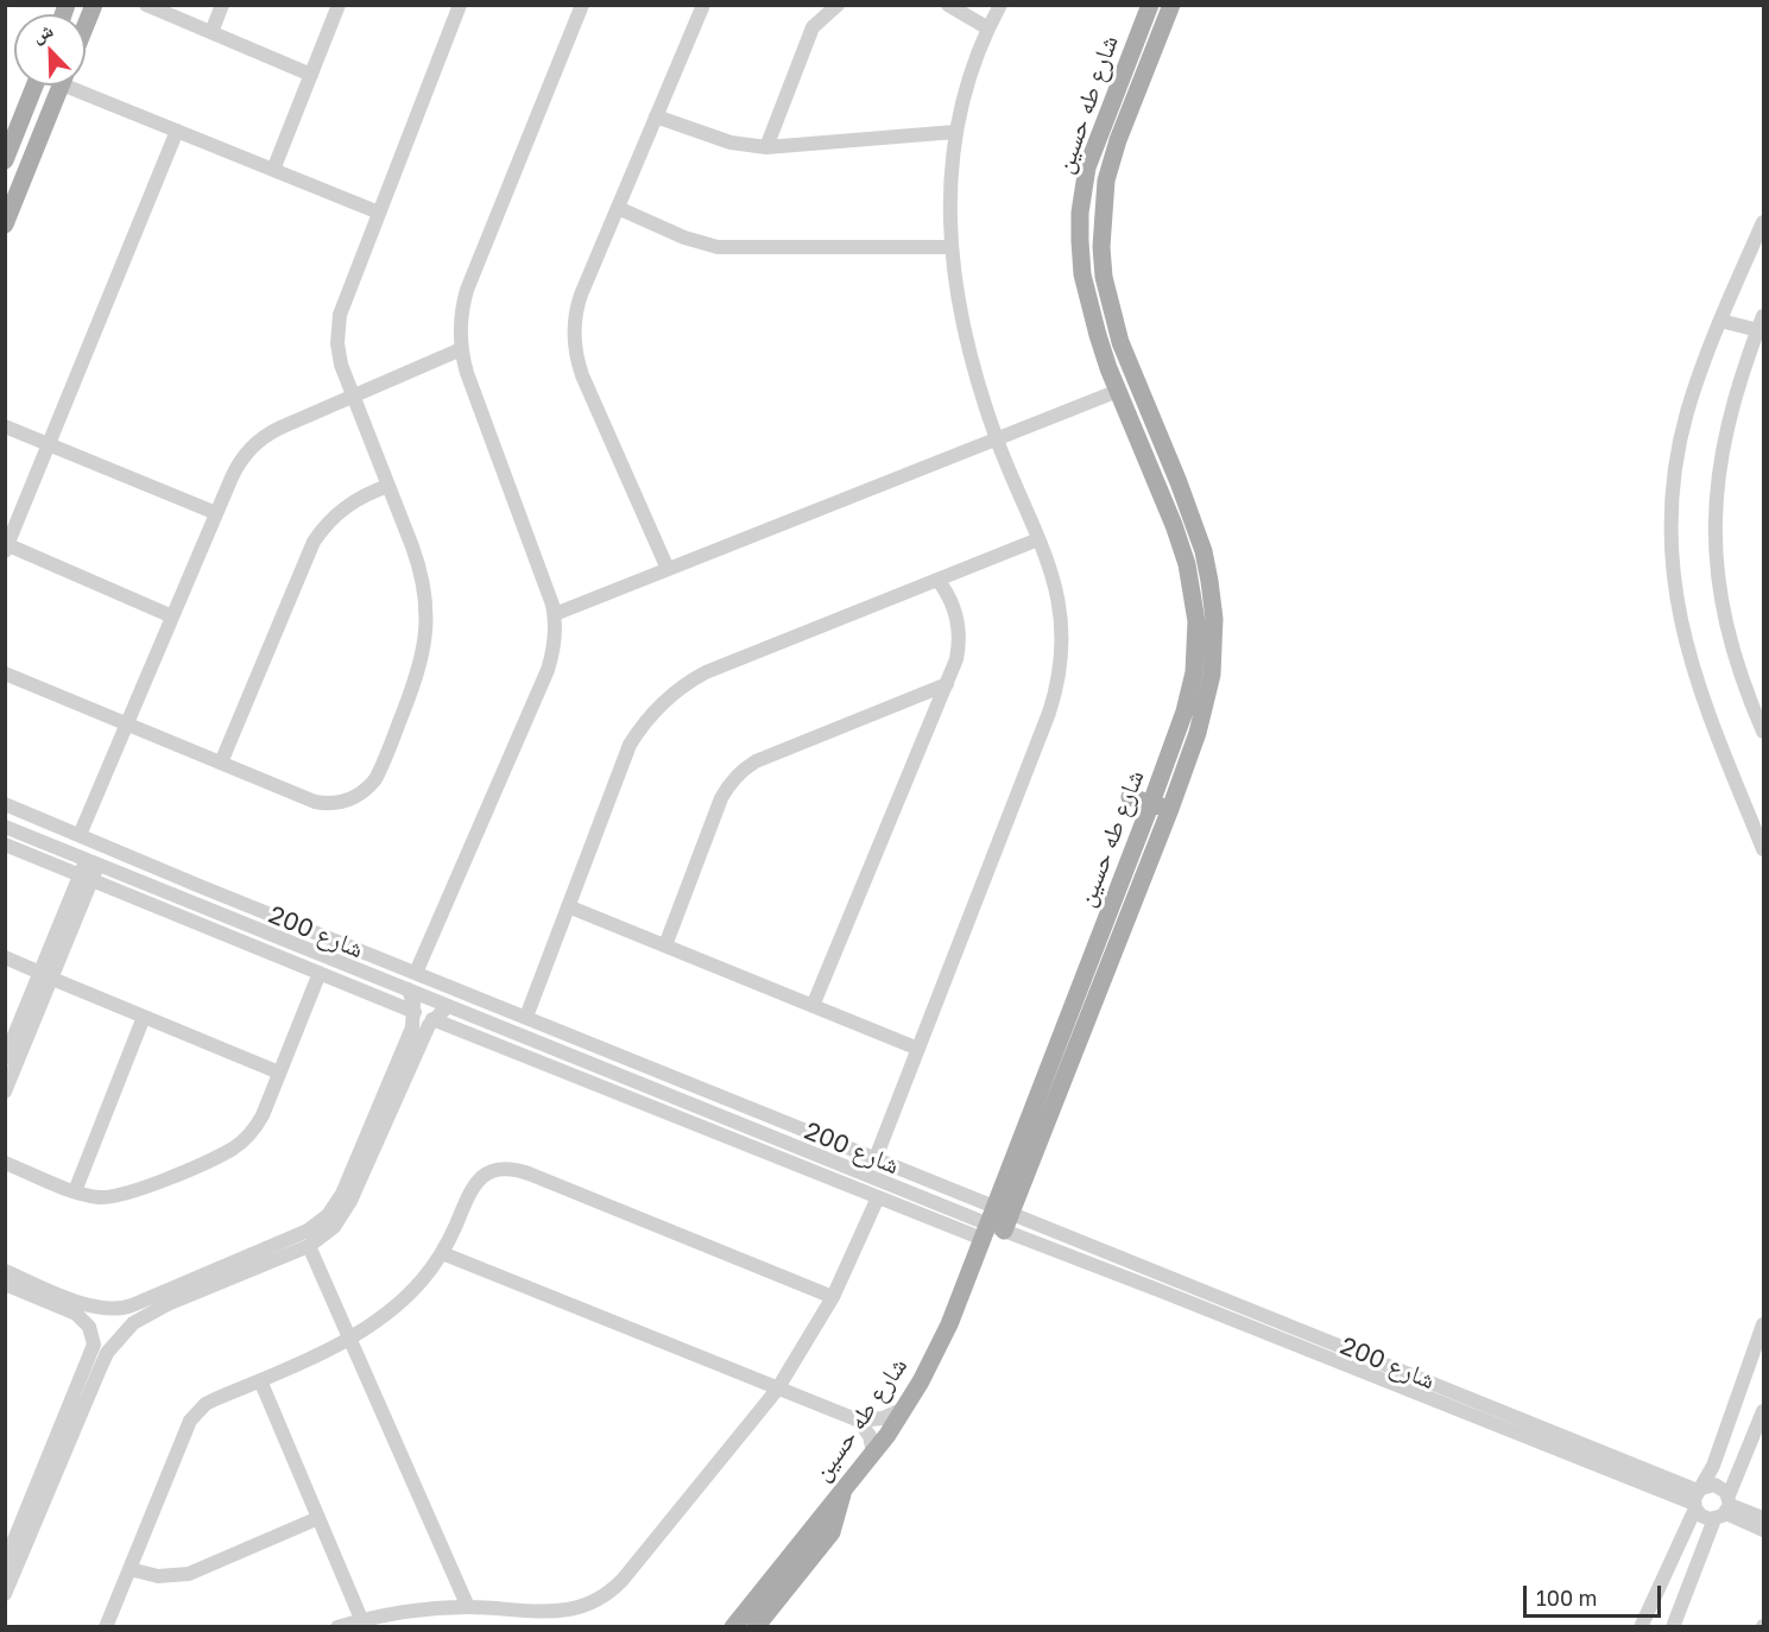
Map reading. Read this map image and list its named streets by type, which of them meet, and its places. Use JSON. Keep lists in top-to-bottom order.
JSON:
{
  "streets": {
    "main road": ["شارع طه حسين"],
    "street": ["شارع 200"]
  },
  "crossings": [
    ["شارع طه حسين", "شارع 200"]
  ],
  "scale_bar": "100 m",
  "north": "top left"
}
